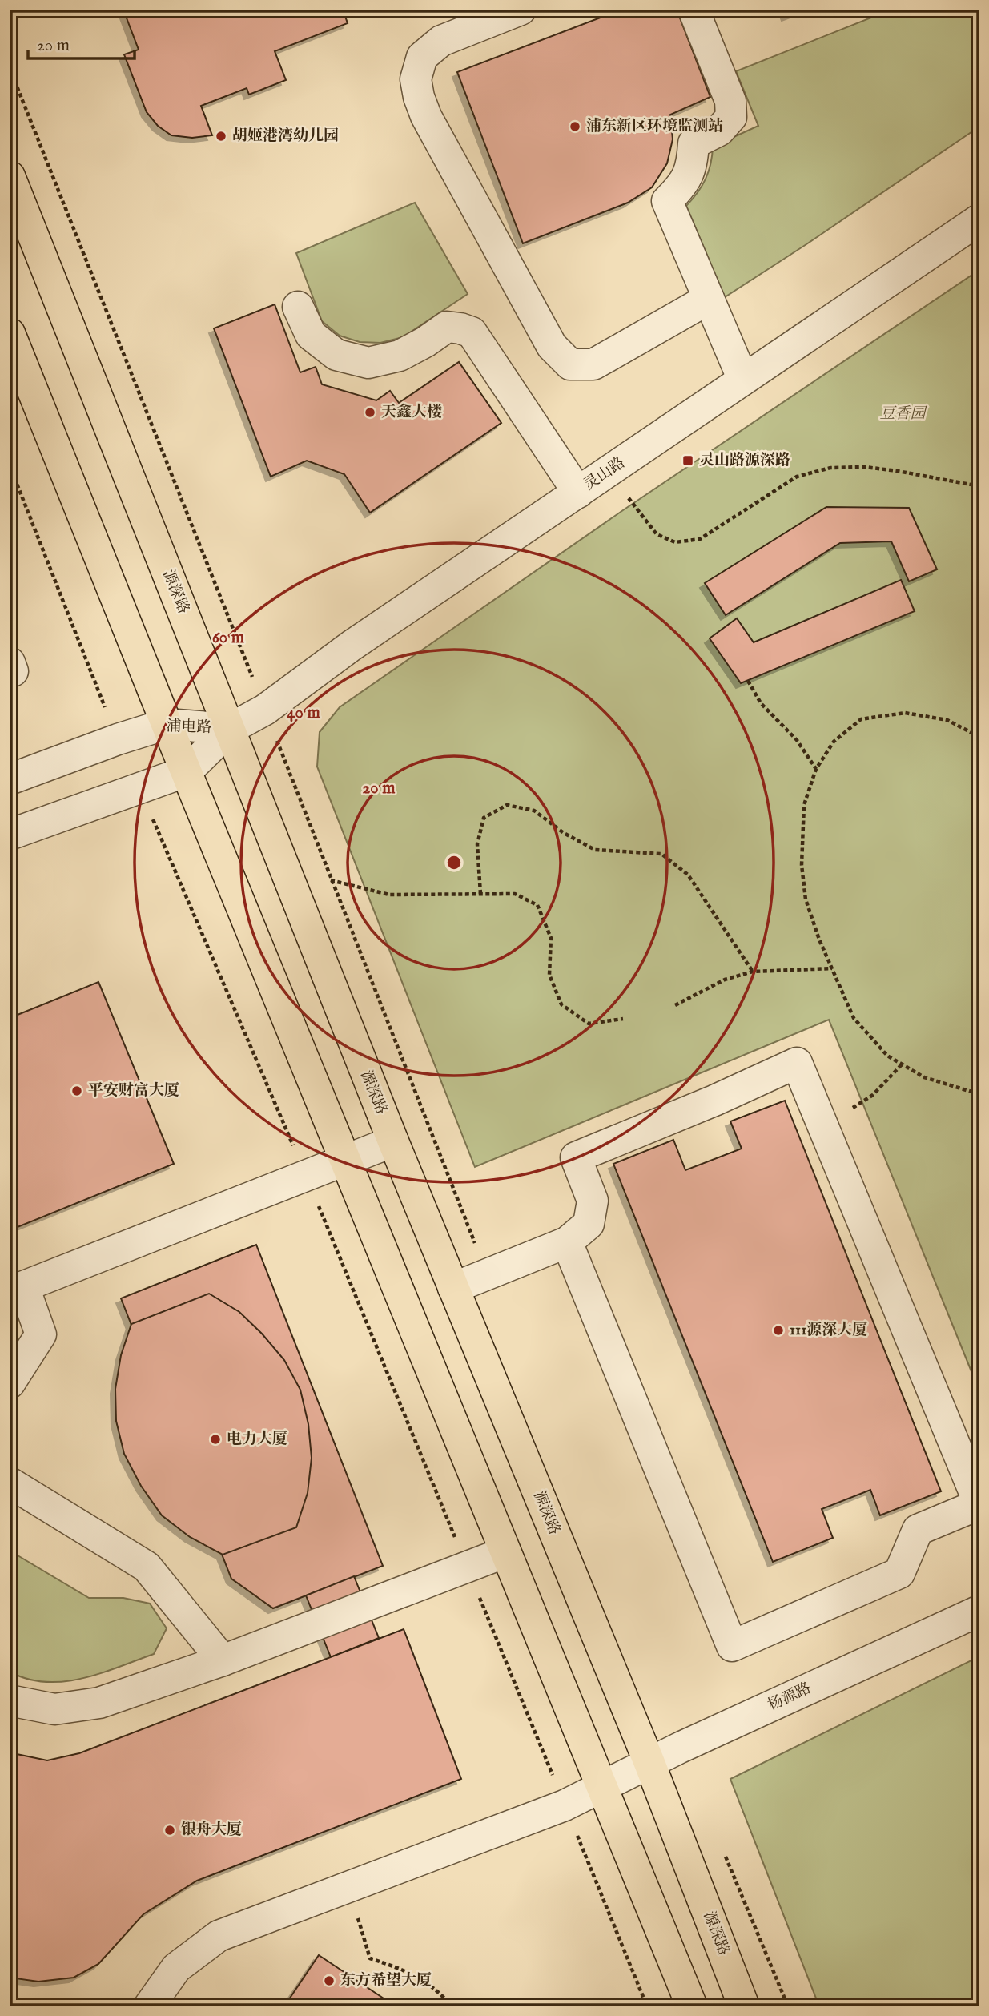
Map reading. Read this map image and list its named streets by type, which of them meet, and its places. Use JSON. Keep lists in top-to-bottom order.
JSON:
{
  "streets": {
    "main road": ["源深路"],
    "street": ["灵山路", "浦电路", "杨源路"]
  },
  "crossings": [
    ["灵山路", "源深路"],
    ["灵山路", "浦电路"],
    ["源深路", "浦电路"],
    ["源深路", "杨源路"]
  ],
  "parks": ["豆香园"],
  "places": {
    "other": [
      "浦东新区环境监测站",
      "胡姬港湾幼儿园",
      "天鑫大楼",
      "平安财富大厦",
      "111源深大厦",
      "电力大厦",
      "银舟大厦",
      "东方希望大厦"
    ],
    "transit": ["灵山路源深路"]
  },
  "scale_bar": "20 m",
  "rings": ["60 m", "40 m", "20 m"]
}
